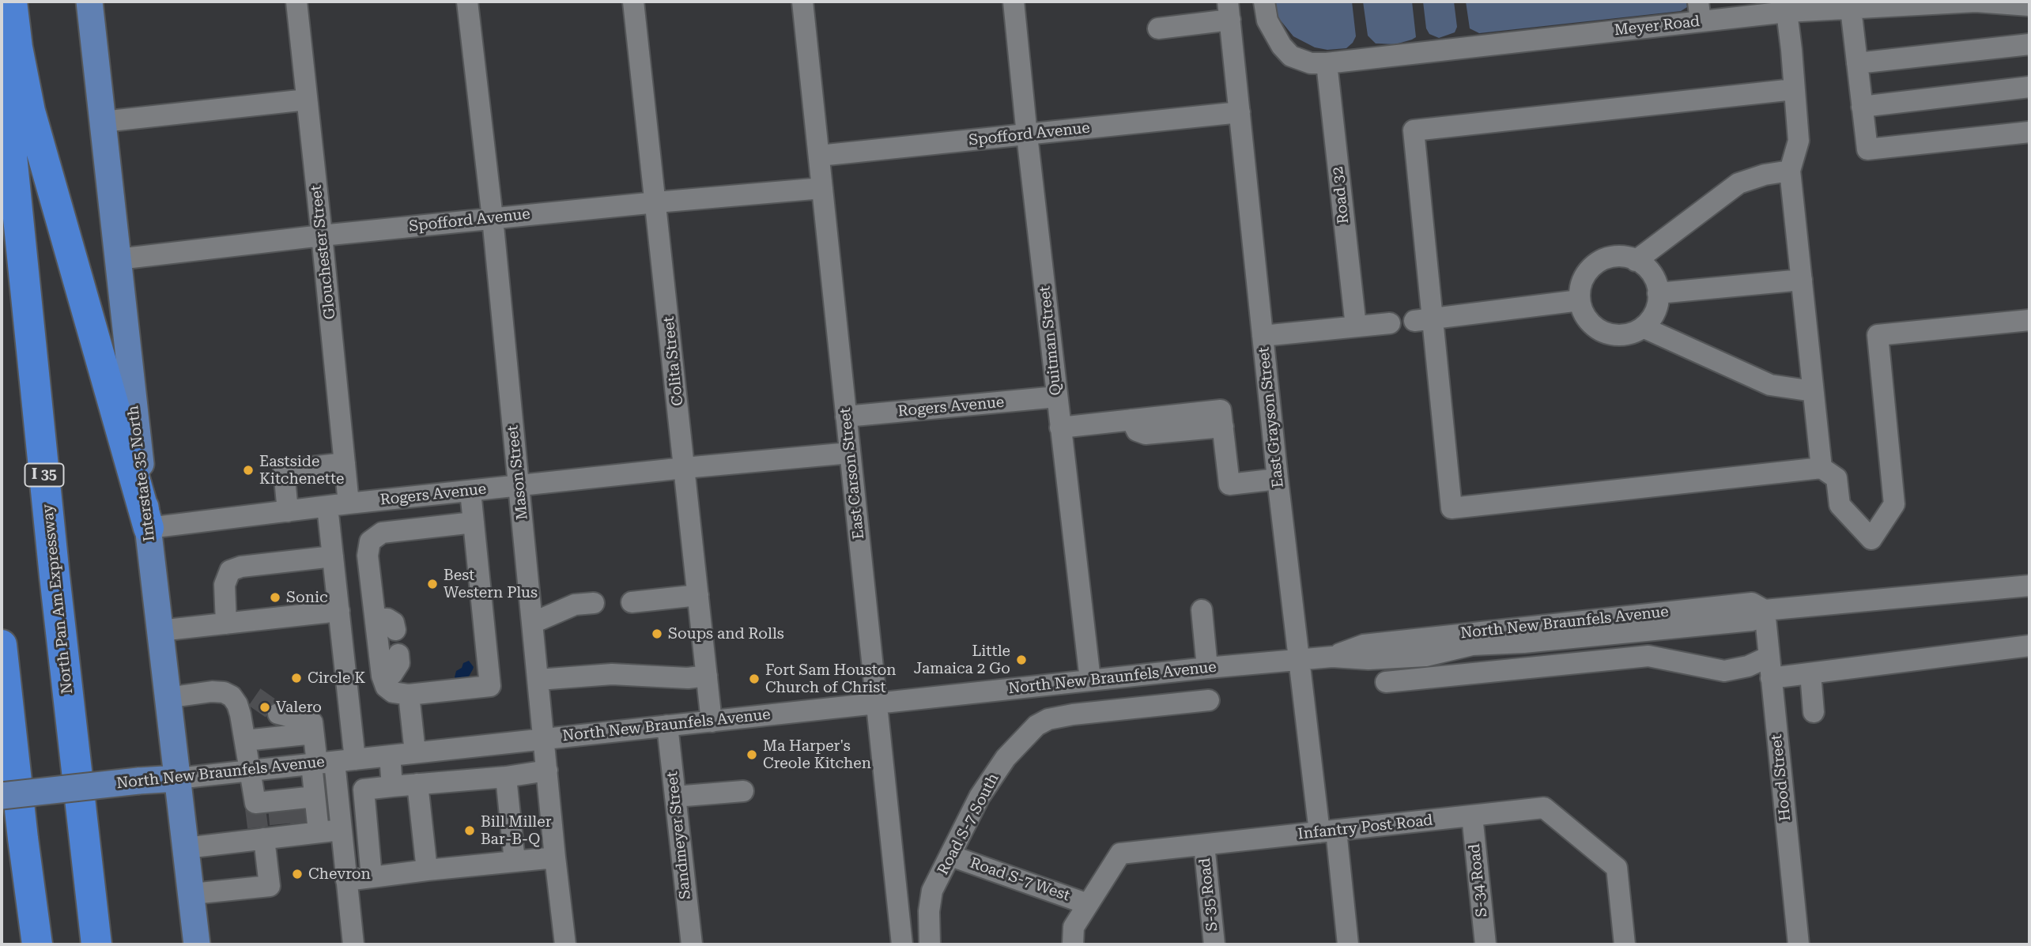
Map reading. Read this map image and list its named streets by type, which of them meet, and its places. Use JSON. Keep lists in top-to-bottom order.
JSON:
{
  "streets": {
    "highway": ["I 35", "North Pan Am Expressway"],
    "main road": ["Interstate 35 North", "North New Braunfels Avenue"],
    "street": [
      "Meyer Road",
      "Spofford Avenue",
      "Road 32",
      "Glouchester Street",
      "Quitman Street",
      "Colita Street",
      "Rogers Avenue",
      "East Grayson Street",
      "Mason Street",
      "East Carson Street",
      "Hood Street",
      "Road S-7 South",
      "Infantry Post Road",
      "Sandmeyer Street",
      "Road S-7 West",
      "S-34 Road",
      "S-35 Road"
    ]
  },
  "crossings": [
    ["Meyer Road", "Road 32"],
    ["Spofford Avenue", "Glouchester Street"],
    ["Spofford Avenue", "Quitman Street"],
    ["Spofford Avenue", "Colita Street"],
    ["Spofford Avenue", "East Grayson Street"],
    ["Spofford Avenue", "Mason Street"],
    ["Spofford Avenue", "Interstate 35 North"],
    ["Spofford Avenue", "East Carson Street"],
    ["Glouchester Street", "Rogers Avenue"],
    ["Quitman Street", "Rogers Avenue"],
    ["Quitman Street", "North New Braunfels Avenue"],
    ["Colita Street", "Rogers Avenue"],
    ["Colita Street", "North New Braunfels Avenue"],
    ["Rogers Avenue", "Mason Street"],
    ["Rogers Avenue", "Interstate 35 North"],
    ["Rogers Avenue", "East Carson Street"],
    ["East Grayson Street", "North New Braunfels Avenue"],
    ["East Grayson Street", "Infantry Post Road"],
    ["Mason Street", "North New Braunfels Avenue"],
    ["Interstate 35 North", "North New Braunfels Avenue"],
    ["East Carson Street", "North New Braunfels Avenue"],
    ["North New Braunfels Avenue", "Hood Street"],
    ["North New Braunfels Avenue", "Sandmeyer Street"],
    ["Road S-7 South", "Road S-7 West"],
    ["Infantry Post Road", "Road S-7 West"],
    ["Infantry Post Road", "S-34 Road"],
    ["Infantry Post Road", "S-35 Road"]
  ],
  "places": [
    "Eastside Kitchenette",
    "Best Western Plus",
    "Sonic",
    "Soups and Rolls",
    "Little Jamaica 2 Go",
    "Circle K",
    "Fort Sam Houston Church of Christ",
    "Valero",
    "Ma Harper's Creole Kitchen",
    "Bill Miller Bar-B-Q",
    "Chevron"
  ]
}
